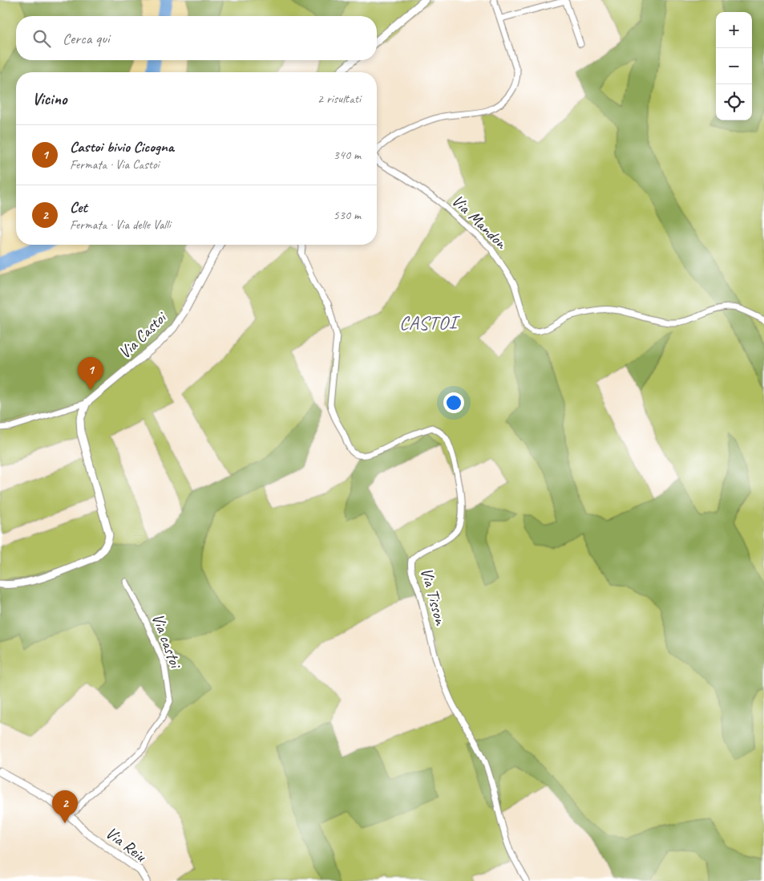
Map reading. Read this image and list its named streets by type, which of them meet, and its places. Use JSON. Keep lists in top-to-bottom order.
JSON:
{
  "streets": {
    "street": [
      "Via Mandon",
      "Via Castoi",
      "Via Tisson",
      "Via castoi",
      "Via Reiu"
    ]
  },
  "crossings": [
    ["Via castoi", "Via Reiu"]
  ],
  "districts": ["CASTOI"],
  "page": {
    "map_buttons": ["+", "−"],
    "search": "Cerca qui",
    "heading": ["Vicino", "2 risultati"],
    "list": [
      {
        "mark": "1",
        "name": "Castoi bivio Cicogna",
        "note": "Fermata · Via Castoi",
        "value": "340 m"
      },
      {
        "mark": "2",
        "name": "Cet",
        "note": "Fermata · Via delle Valli",
        "value": "530 m"
      }
    ],
    "pins": ["1", "2"]
  }
}
